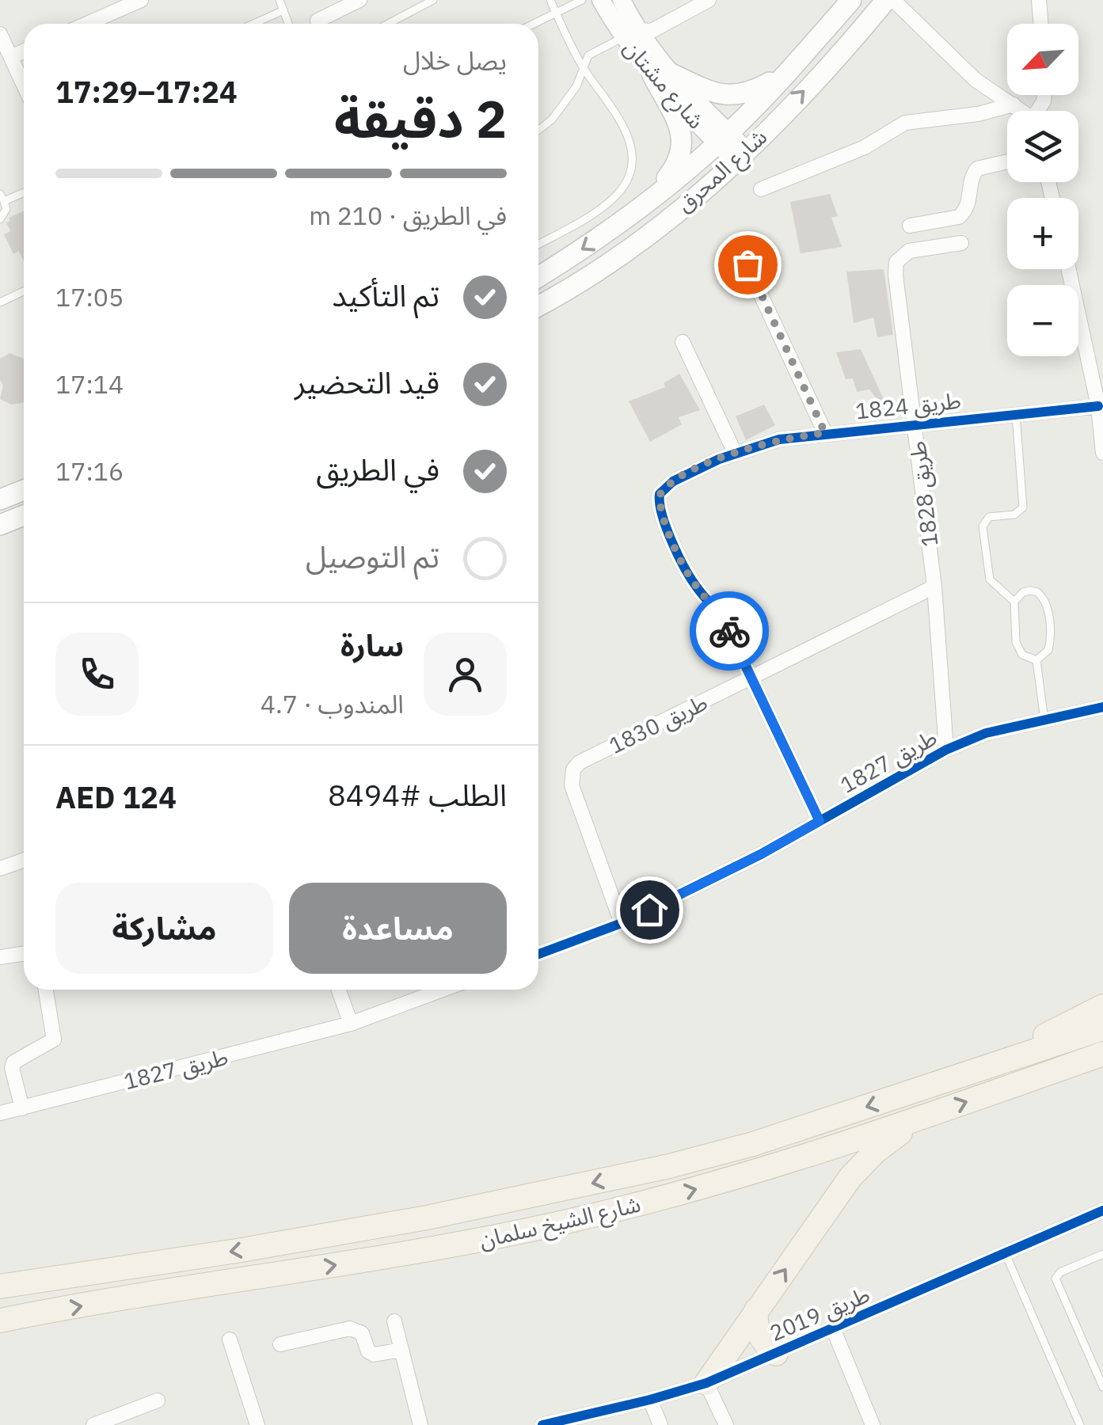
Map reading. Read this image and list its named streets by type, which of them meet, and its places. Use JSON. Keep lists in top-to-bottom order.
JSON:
{
  "streets": {
    "main road": ["شارع المحرق", "شارع الشيخ سلمان"],
    "street": [
      "شارع مشتان",
      "طريق 1824",
      "طريق 1828",
      "طريق 1830",
      "طريق 1827",
      "طريق 2019"
    ]
  },
  "crossings": [
    ["شارع مشتان", "شارع المحرق"],
    ["طريق 1824", "طريق 1828"],
    ["طريق 1824", "طريق 1830"],
    ["طريق 1828", "طريق 1830"],
    ["طريق 1828", "طريق 1827"],
    ["طريق 1830", "طريق 1827"]
  ],
  "north": "bottom left",
  "page": {
    "map_buttons": ["+", "−"],
    "heading": ["2 دقيقة", "يصل خلال", "17:24–17:29"],
    "panel": [
      "سارة",
      "المندوب · 4.7",
      "الطلب #8494",
      "AED 124"
    ],
    "bar": "في الطريق · 210 m",
    "list": [
      ["تم التأكيد", "17:05"],
      ["قيد التحضير", "17:14"],
      ["في الطريق", "17:16"],
      "تم التوصيل"
    ],
    "buttons": ["مساعدة", "مشاركة"]
  }
}
